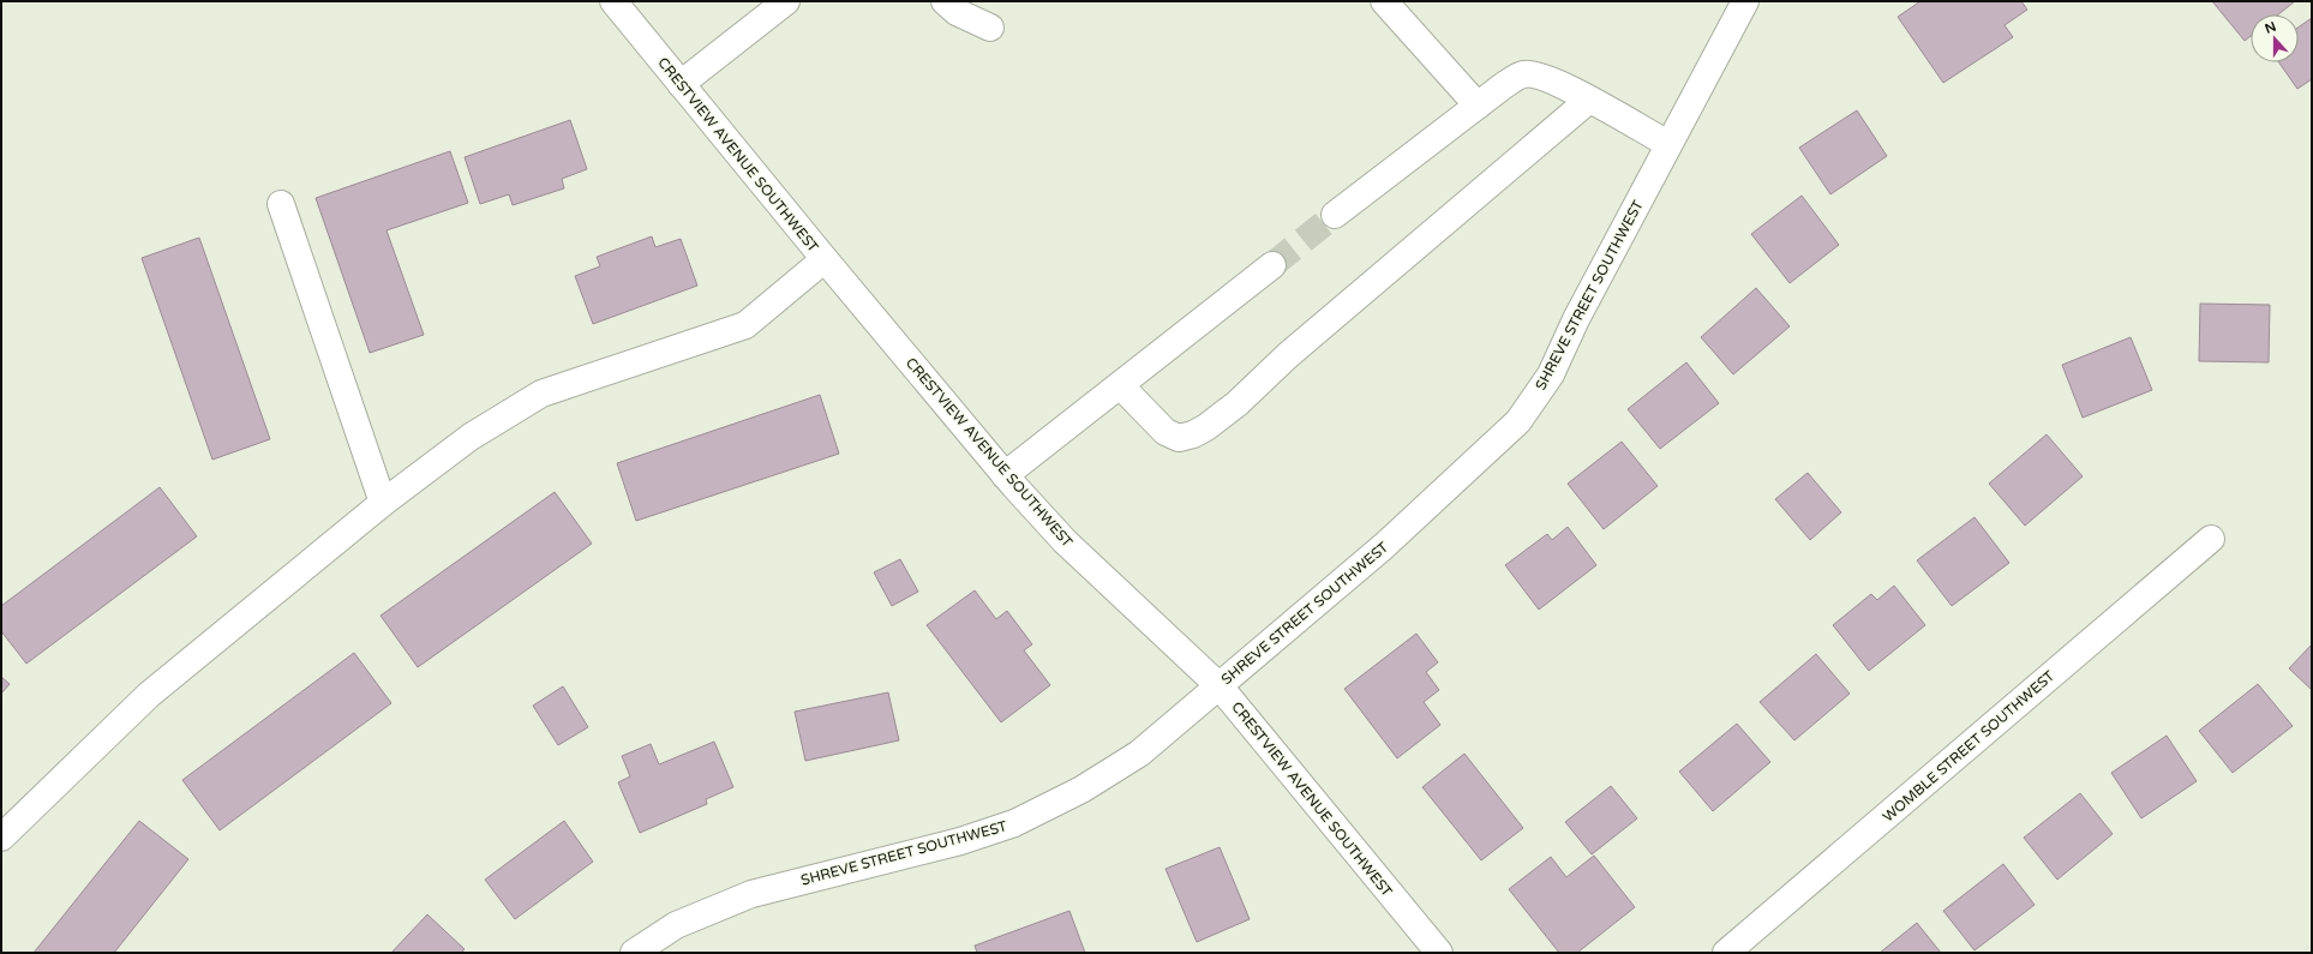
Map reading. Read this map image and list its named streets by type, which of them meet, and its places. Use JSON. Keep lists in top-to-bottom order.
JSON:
{
  "streets": {
    "street": ["CRESTVIEW AVENUE SOUTHWEST", "SHREVE STREET SOUTHWEST", "WOMBLE STREET SOUTHWEST"]
  },
  "crossings": [
    ["CRESTVIEW AVENUE SOUTHWEST", "SHREVE STREET SOUTHWEST"]
  ],
  "north": "top"
}
